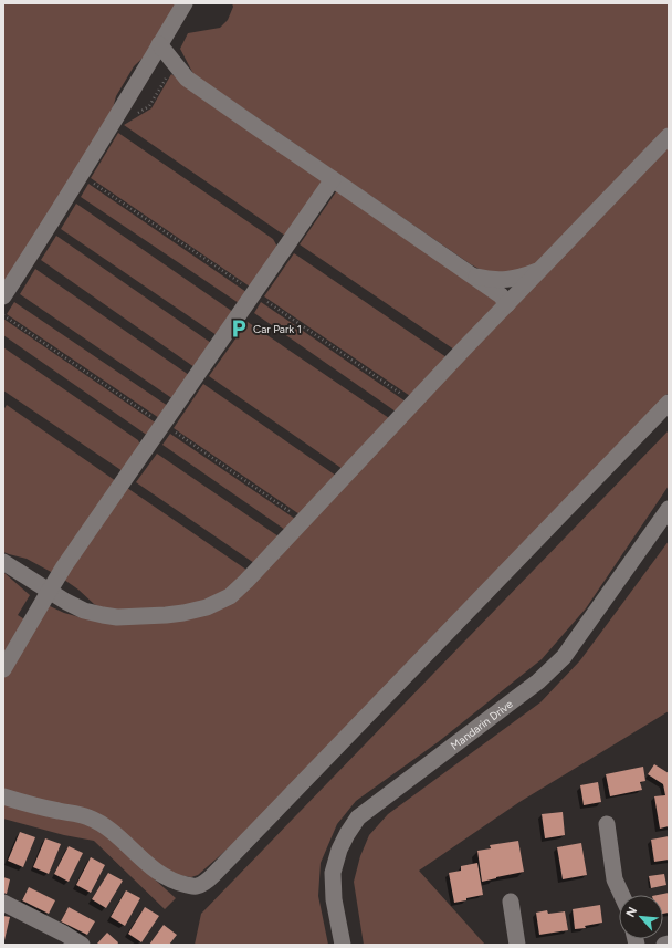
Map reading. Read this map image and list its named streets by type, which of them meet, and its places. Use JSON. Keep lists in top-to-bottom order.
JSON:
{
  "streets": {
    "street": ["Mandarin Drive"]
  },
  "places": {
    "parking": ["Car Park 1"]
  },
  "north": "top left"
}
